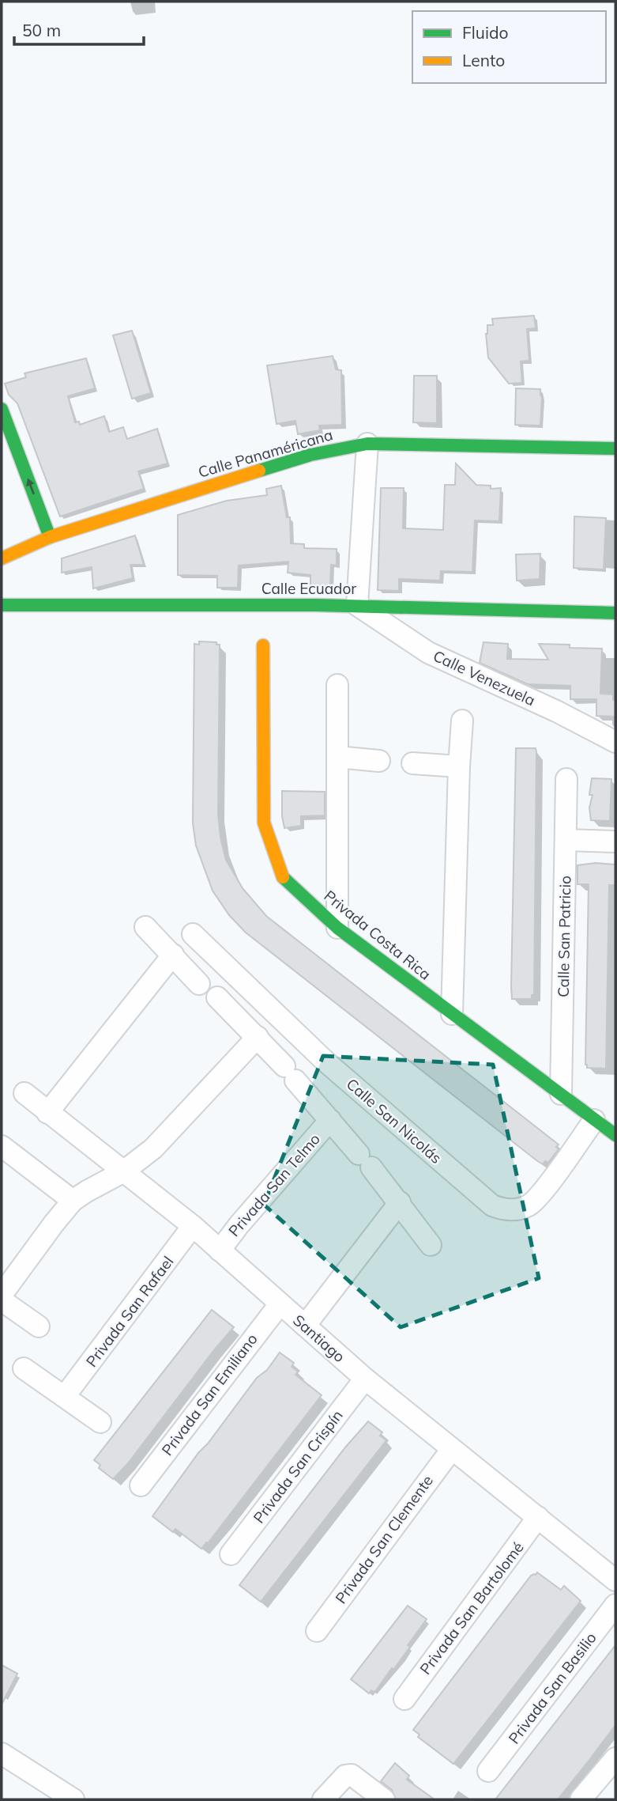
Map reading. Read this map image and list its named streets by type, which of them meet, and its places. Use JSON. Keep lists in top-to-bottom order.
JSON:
{
  "streets": {
    "street": [
      "Calle Panaméricana",
      "Calle Ecuador",
      "Calle Venezuela",
      "Privada Costa Rica",
      "Calle San Patricio",
      "Calle San Nicolás",
      "Privada San Telmo",
      "Privada San Rafael",
      "Santiago",
      "Privada San Emiliano",
      "Privada San Crispín",
      "Privada San Clemente",
      "Privada San Bartolomé",
      "Privada San Basilio"
    ]
  },
  "crossings": [
    ["Calle Ecuador", "Calle Venezuela"],
    ["Privada Costa Rica", "Calle San Patricio"],
    ["Privada Costa Rica", "Calle San Nicolás"],
    ["Privada San Telmo", "Santiago"],
    ["Privada San Rafael", "Santiago"],
    ["Santiago", "Privada San Emiliano"],
    ["Santiago", "Privada San Crispín"],
    ["Santiago", "Privada San Clemente"],
    ["Santiago", "Privada San Bartolomé"]
  ],
  "legend": ["Fluido", "Lento"],
  "scale_bar": "50 m"
}
